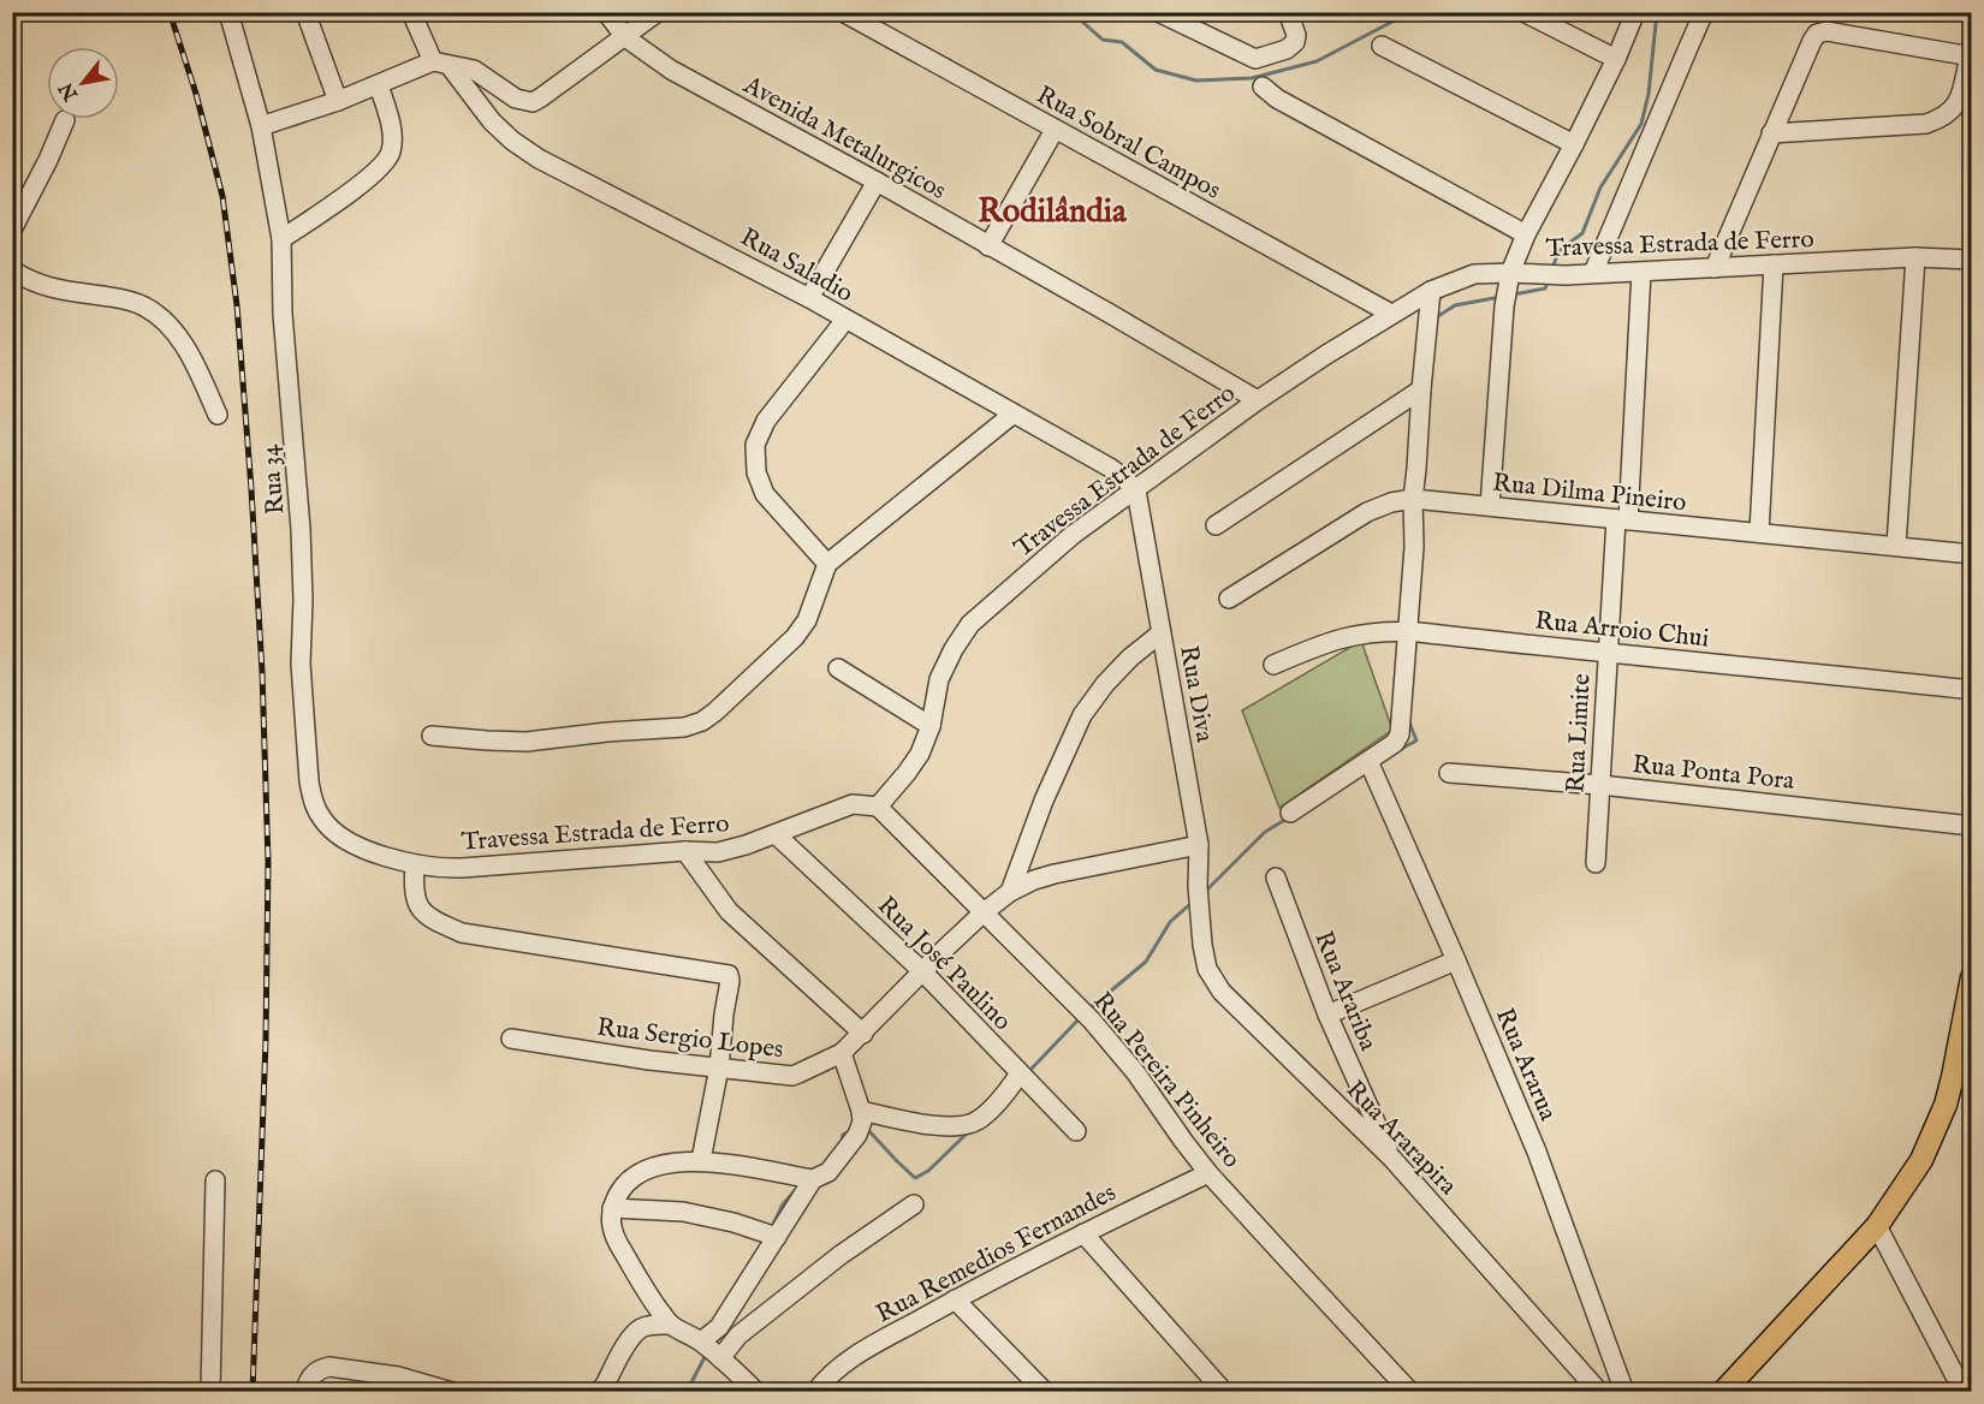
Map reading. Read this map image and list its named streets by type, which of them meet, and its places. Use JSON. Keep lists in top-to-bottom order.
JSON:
{
  "streets": {
    "street": [
      "Avenida Metalurgicos",
      "Rua Sobral Campos",
      "Travessa Estrada de Ferro",
      "Rua Saladio",
      "Rua 34",
      "Rua Dilma Pineiro",
      "Rua Arroio Chui",
      "Rua Diva",
      "Rua Limite",
      "Rua Ponta Pora",
      "Rua José Paulino",
      "Rua Arariba",
      "Rua Sergio Lopes",
      "Rua Ararua",
      "Rua Pereira Pinheiro",
      "Rua Ararapira",
      "Rua Remedios Fernandes"
    ]
  },
  "crossings": [
    ["Avenida Metalurgicos", "Travessa Estrada de Ferro"],
    ["Rua Sobral Campos", "Travessa Estrada de Ferro"],
    ["Travessa Estrada de Ferro", "Rua Saladio"],
    ["Travessa Estrada de Ferro", "Rua 34"],
    ["Travessa Estrada de Ferro", "Rua Diva"],
    ["Travessa Estrada de Ferro", "Rua Limite"],
    ["Travessa Estrada de Ferro", "Rua José Paulino"],
    ["Travessa Estrada de Ferro", "Rua Pereira Pinheiro"],
    ["Rua Saladio", "Rua Diva"],
    ["Rua Dilma Pineiro", "Rua Limite"],
    ["Rua Arroio Chui", "Rua Limite"],
    ["Rua Diva", "Rua Sergio Lopes"],
    ["Rua Diva", "Rua Ararapira"],
    ["Rua Limite", "Rua Ponta Pora"],
    ["Rua José Paulino", "Rua Sergio Lopes"],
    ["Rua Arariba", "Rua Ararapira"],
    ["Rua Sergio Lopes", "Rua Pereira Pinheiro"],
    ["Rua Pereira Pinheiro", "Rua Remedios Fernandes"]
  ],
  "districts": ["Rodilândia"],
  "north": "bottom left"
}
